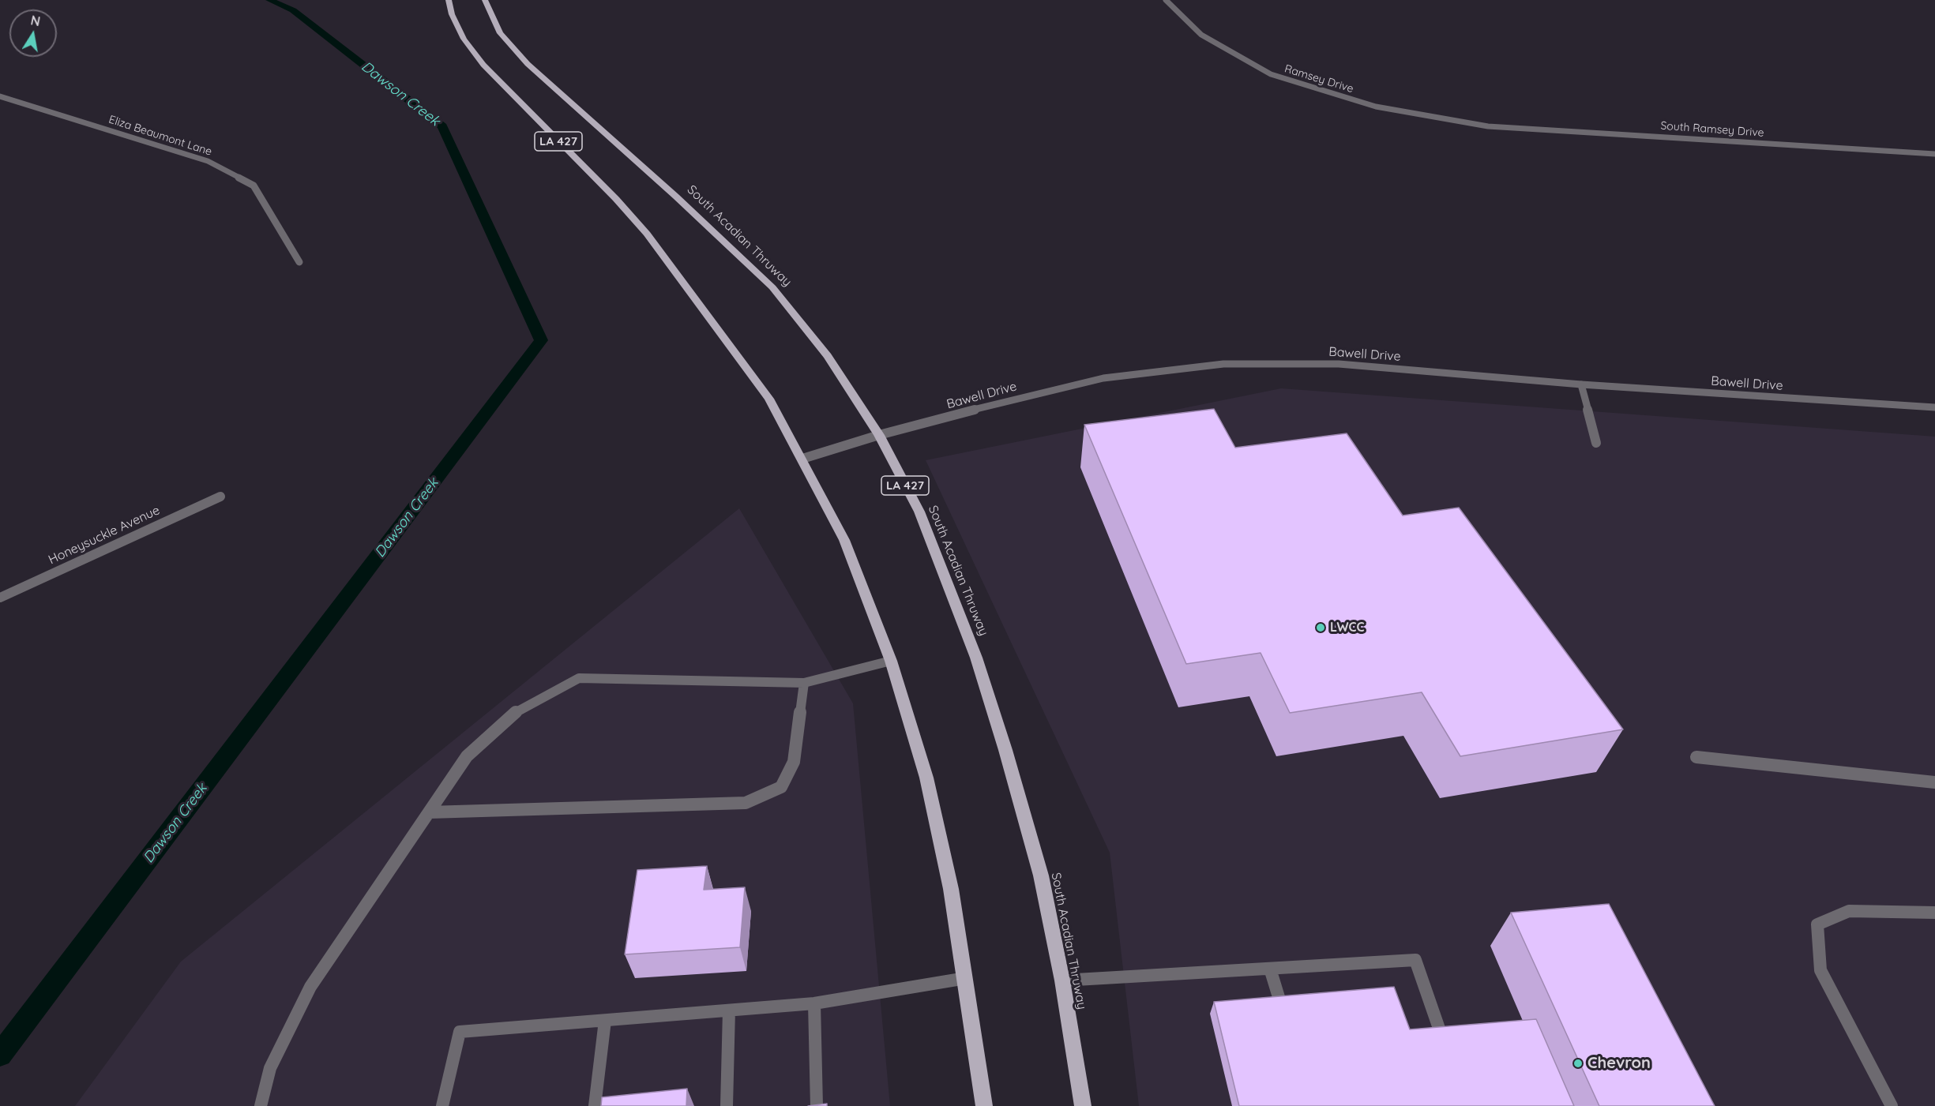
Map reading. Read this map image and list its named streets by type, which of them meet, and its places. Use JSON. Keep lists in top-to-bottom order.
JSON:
{
  "streets": {
    "main road": ["LA 427", "South Acadian Thruway"],
    "street": [
      "Ramsey Drive",
      "South Ramsey Drive",
      "Eliza Beaumont Lane",
      "Bawell Drive",
      "Honeysuckle Avenue"
    ]
  },
  "crossings": [
    ["Ramsey Drive", "South Ramsey Drive"],
    ["LA 427", "Bawell Drive"],
    ["South Acadian Thruway", "Bawell Drive"]
  ],
  "water": ["Dawson Creek"],
  "places": ["LWCC", "Chevron"],
  "north": "top"
}
